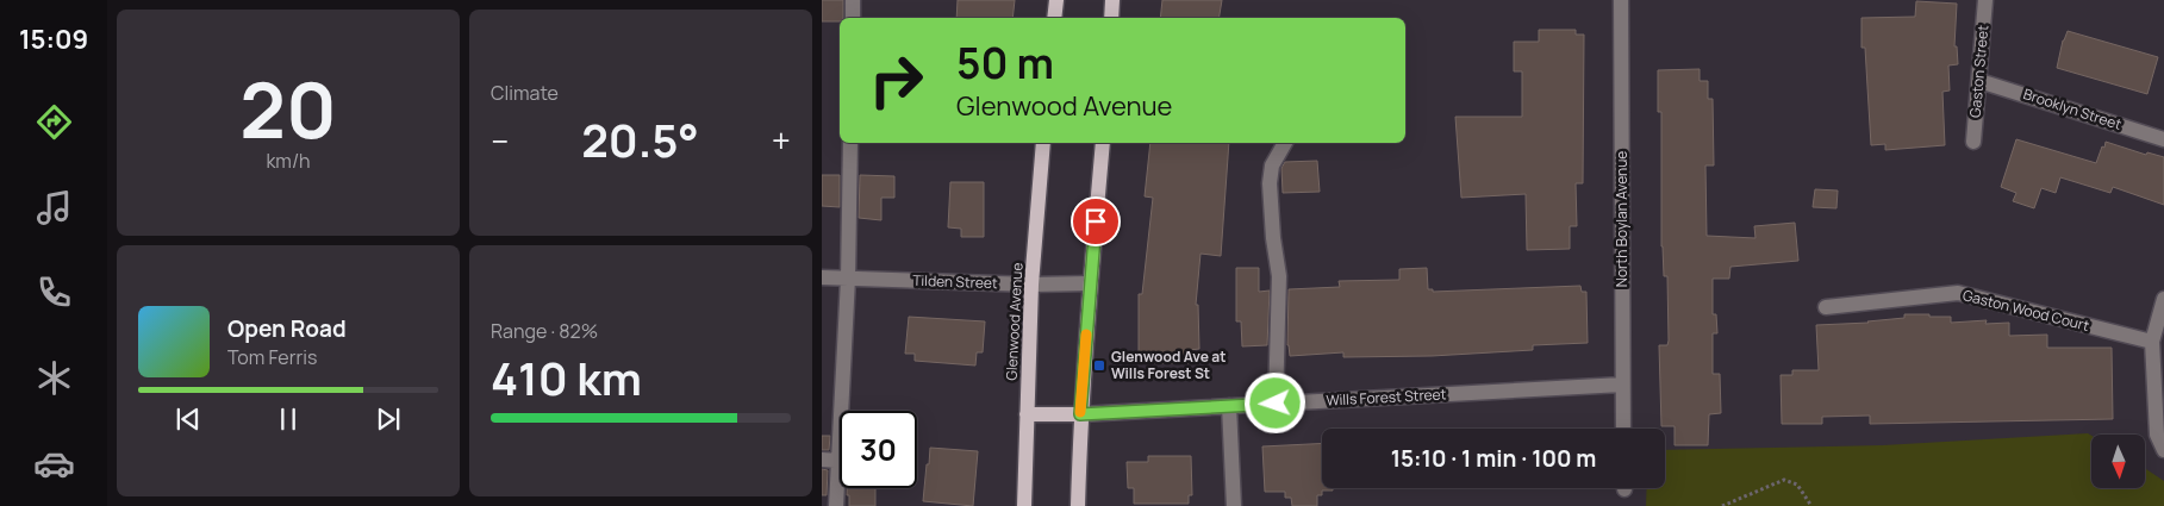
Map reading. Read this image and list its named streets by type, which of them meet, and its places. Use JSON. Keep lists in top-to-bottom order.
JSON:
{
  "streets": {
    "main road": ["Glenwood Avenue"],
    "street": [
      "Gaston Street",
      "Brooklyn Street",
      "North Boylan Avenue",
      "Tilden Street",
      "Gaston Wood Court",
      "Wills Forest Street"
    ]
  },
  "crossings": [
    ["Gaston Street", "Brooklyn Street"],
    ["North Boylan Avenue", "Wills Forest Street"],
    ["Tilden Street", "Glenwood Avenue"]
  ],
  "places": {
    "transit": ["Glenwood Ave at Wills Forest St"]
  },
  "north": "bottom",
  "page": {
    "tabs": "15:09",
    "tile": [
      ["20", "km/h"],
      "Climate",
      ["Range · 82%", "410 km"]
    ],
    "turn": ["50 m", "Glenwood Avenue"],
    "heat": ["−", "20.5°", "+"],
    "song": ["Open Road", "Tom Ferris"],
    "limit": "30",
    "trip": "15:10 · 1 min · 100 m"
  }
}
